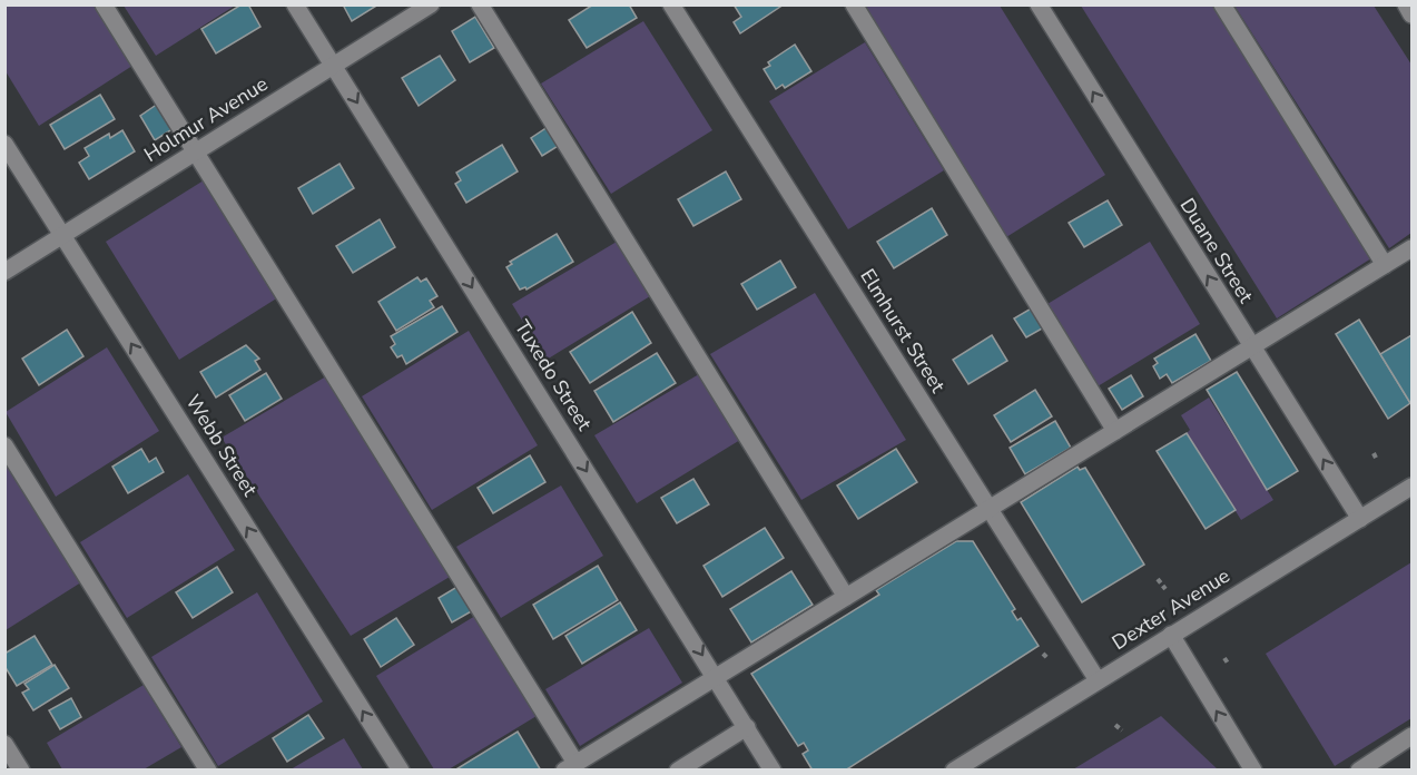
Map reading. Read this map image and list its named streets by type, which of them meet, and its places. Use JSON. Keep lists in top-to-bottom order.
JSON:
{
  "streets": {
    "street": [
      "Holmur Avenue",
      "Duane Street",
      "Elmhurst Street",
      "Tuxedo Street",
      "Webb Street",
      "Dexter Avenue"
    ]
  },
  "crossings": [
    ["Holmur Avenue", "Tuxedo Street"],
    ["Holmur Avenue", "Webb Street"],
    ["Duane Street", "Dexter Avenue"],
    ["Elmhurst Street", "Dexter Avenue"]
  ],
  "one_way": ["Duane Street", "Tuxedo Street"]
}
